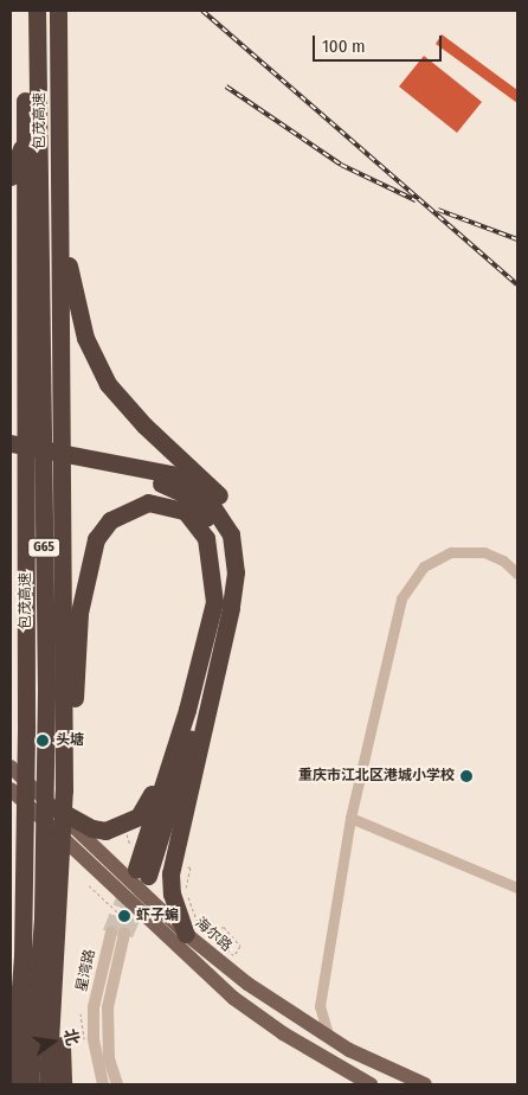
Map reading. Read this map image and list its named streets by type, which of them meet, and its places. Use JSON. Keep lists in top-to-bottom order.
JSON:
{
  "streets": {
    "highway": ["包茂高速", "G65"],
    "main road": ["海尔路"],
    "street": ["星湾路"]
  },
  "places": ["头塘", "重庆市江北区港城小学校", "虾子蝙"],
  "scale_bar": "100 m",
  "north": "right"
}
